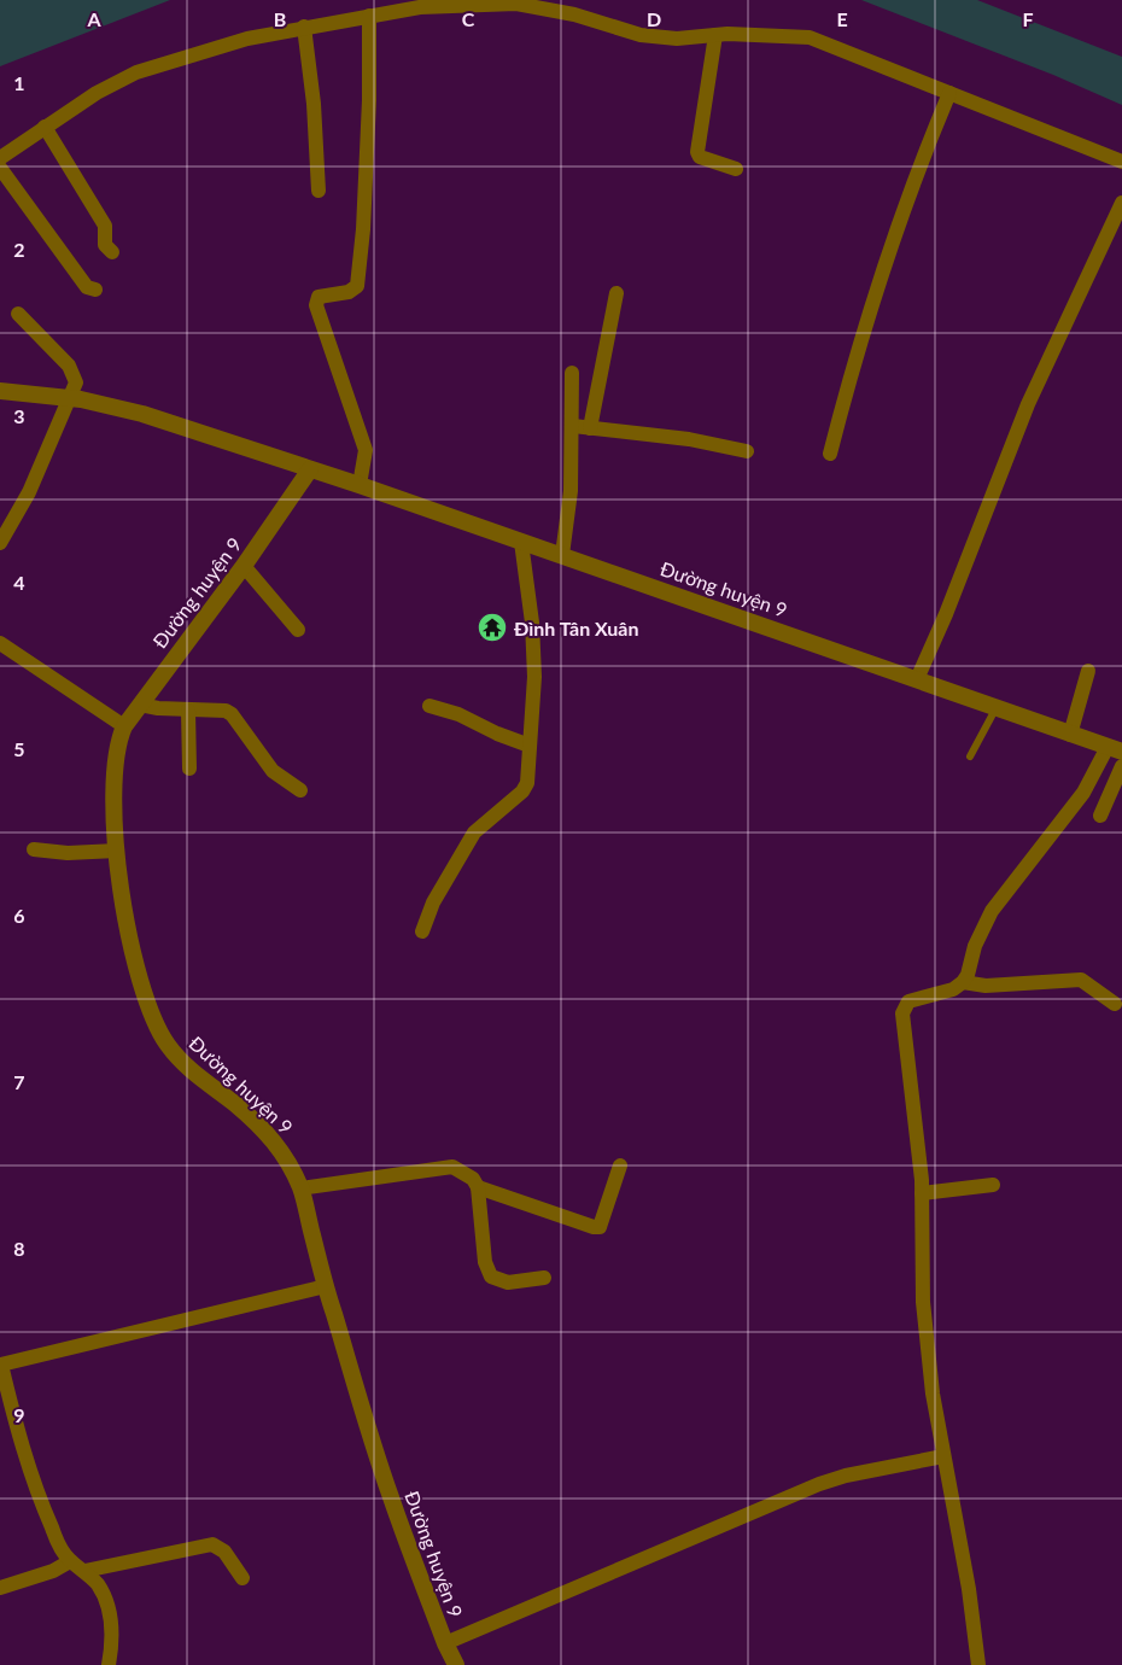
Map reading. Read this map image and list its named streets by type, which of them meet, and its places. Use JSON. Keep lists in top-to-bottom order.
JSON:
{
  "streets": {
    "street": ["Đường huyện 9"]
  },
  "places": {
    "temple": ["Đình Tân Xuân"]
  },
  "grid": {
    "columns": [
      "A",
      "B",
      "C",
      "D",
      "E",
      "F"
    ],
    "rows": [
      "1",
      "2",
      "3",
      "4",
      "5",
      "6",
      "7",
      "8",
      "9"
    ]
  }
}
